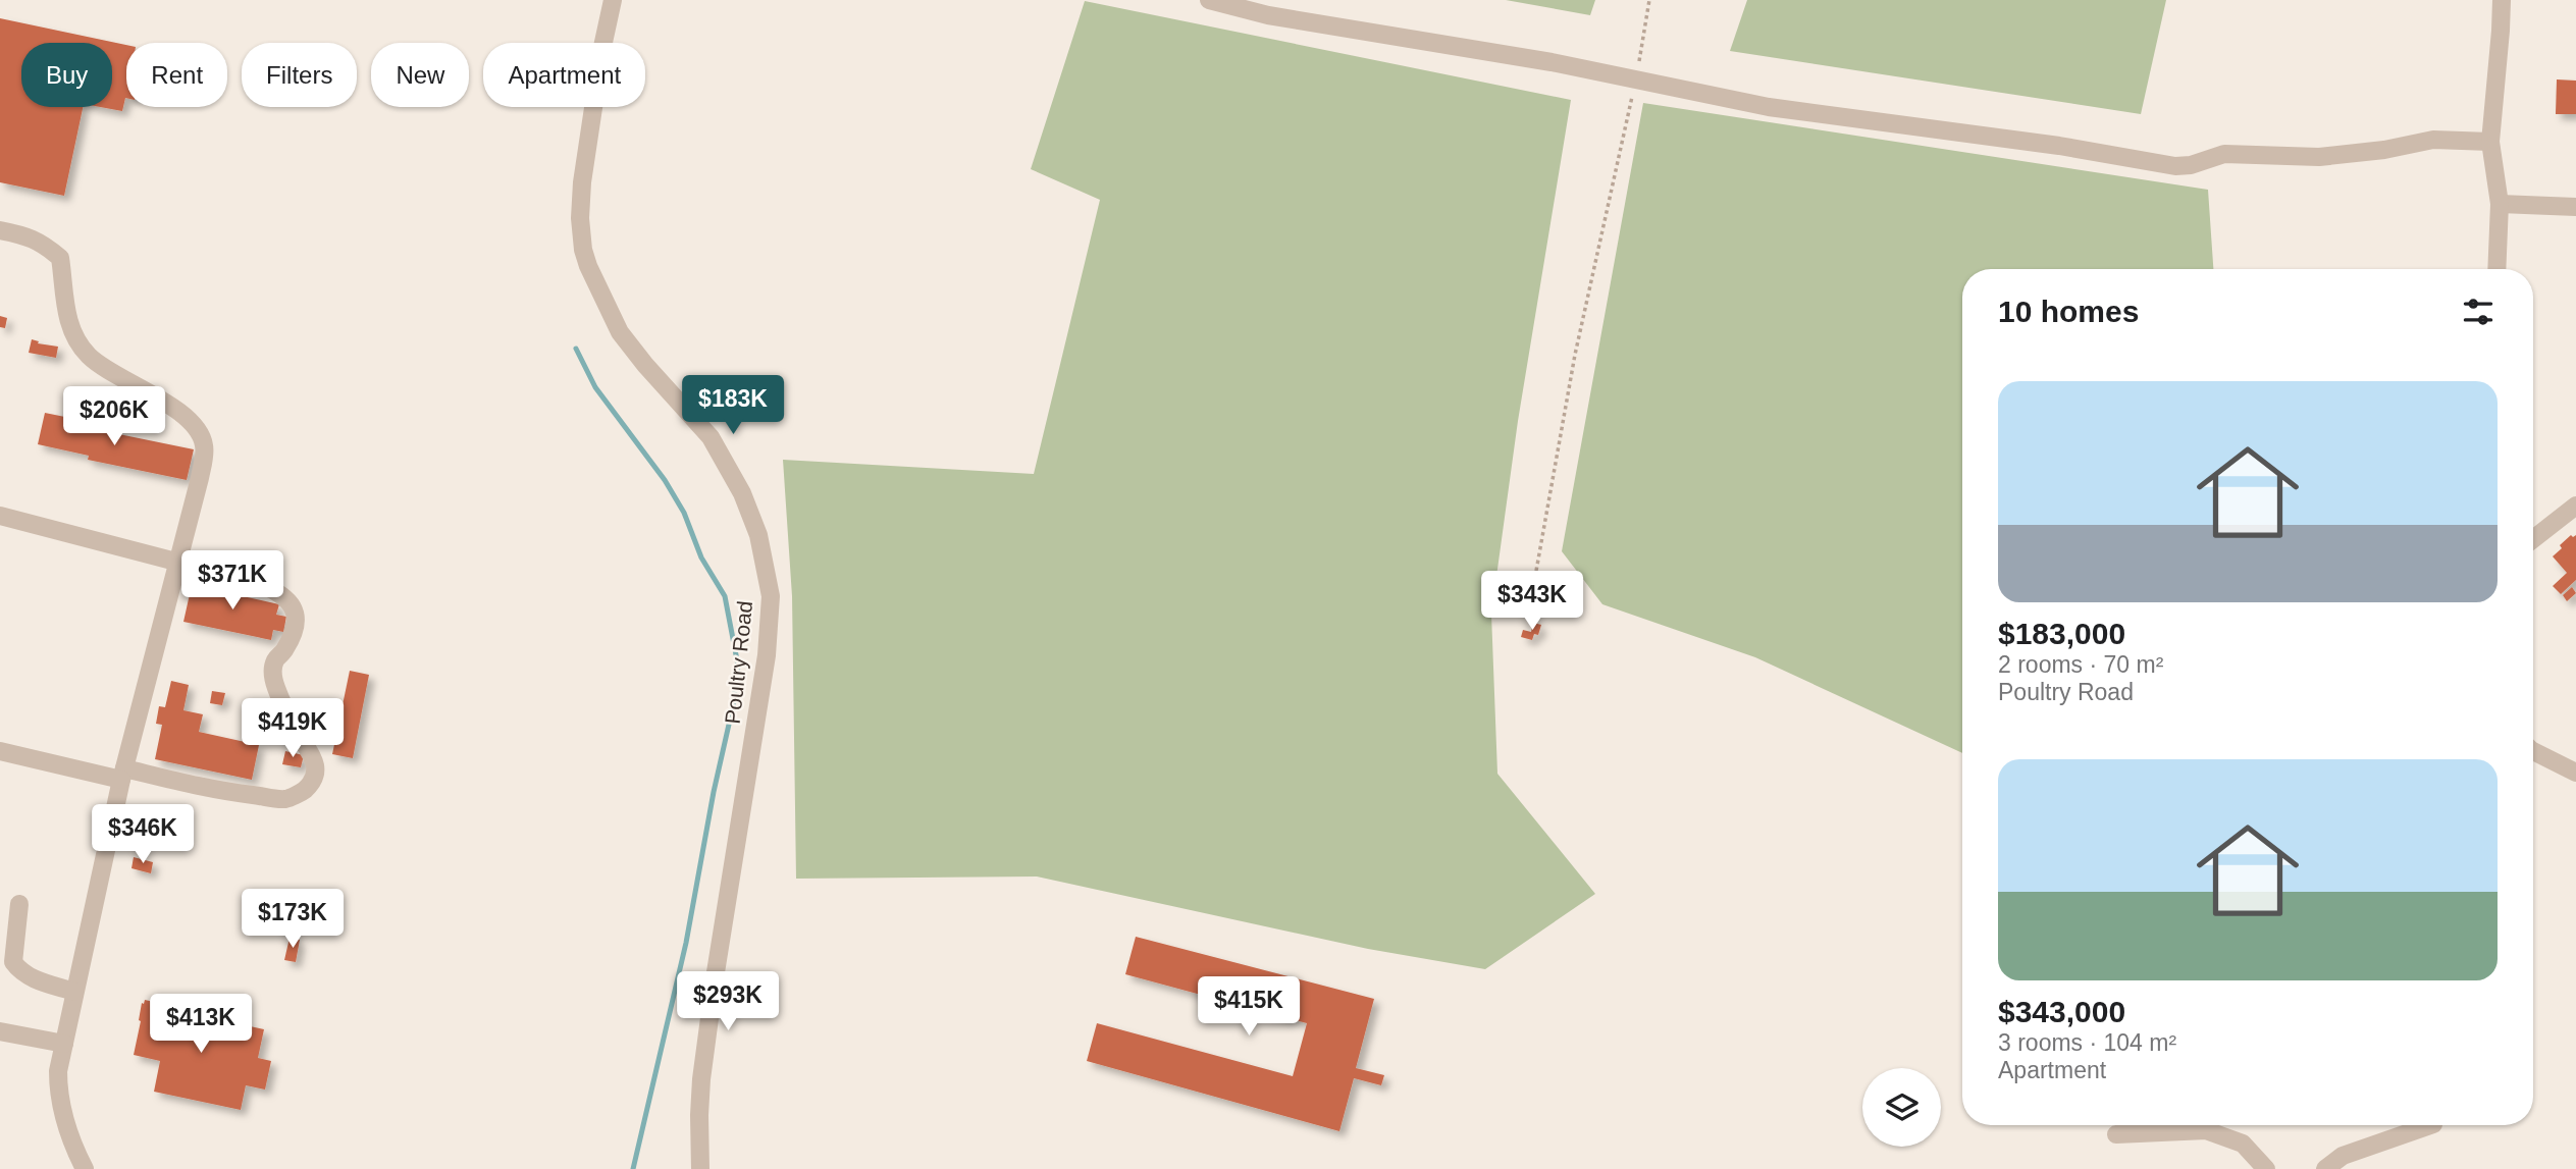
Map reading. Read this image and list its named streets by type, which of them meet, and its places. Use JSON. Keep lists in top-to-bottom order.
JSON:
{
  "streets": {
    "street": ["Poultry Road"]
  },
  "page": {
    "chip": [
      "Buy",
      "Rent",
      "Filters",
      "New",
      "Apartment"
    ],
    "heading": "10 homes",
    "list": [
      {
        "name": "$183,000",
        "note": "2 rooms · 70 m² · Poultry Road"
      },
      {
        "name": "$343,000",
        "note": "3 rooms · 104 m² · Apartment"
      }
    ],
    "price": [
      "$183K",
      "$206K",
      "$371K",
      "$343K",
      "$419K",
      "$346K",
      "$173K",
      "$293K",
      "$415K",
      "$413K"
    ]
  }
}
